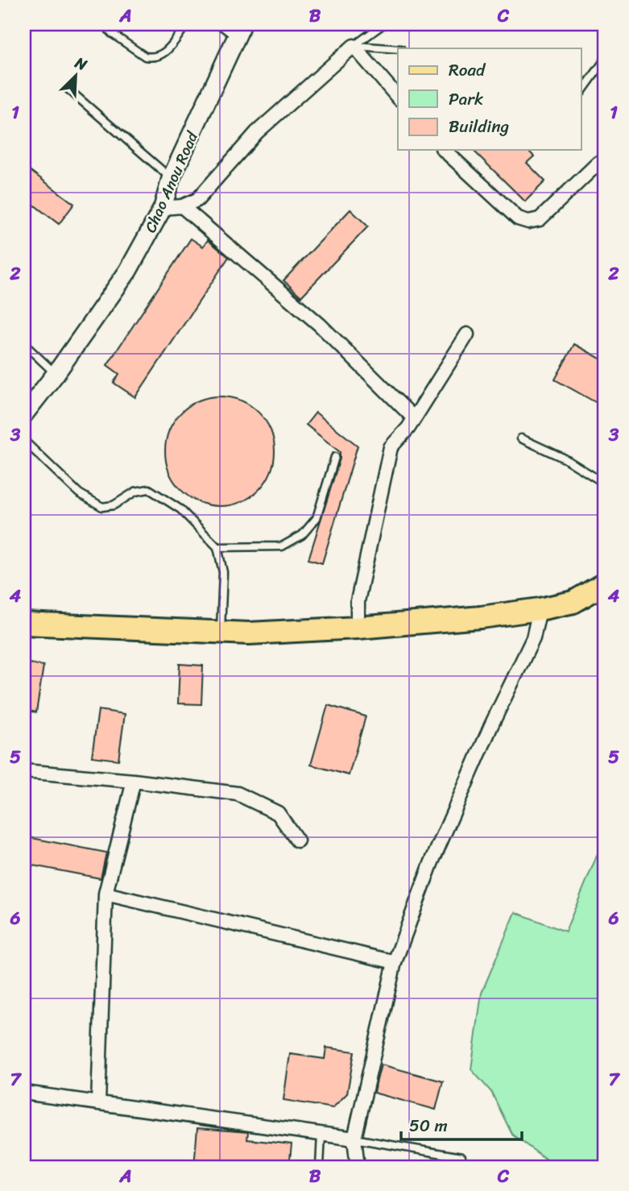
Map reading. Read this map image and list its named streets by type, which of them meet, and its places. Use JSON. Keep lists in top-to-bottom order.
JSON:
{
  "streets": {
    "street": ["Chao Anou Road"]
  },
  "legend": ["Road", "Park", "Building"],
  "scale_bar": "50 m",
  "north": "top right",
  "grid": {
    "columns": ["A", "B", "C"],
    "rows": [
      "1",
      "2",
      "3",
      "4",
      "5",
      "6",
      "7"
    ]
  }
}
